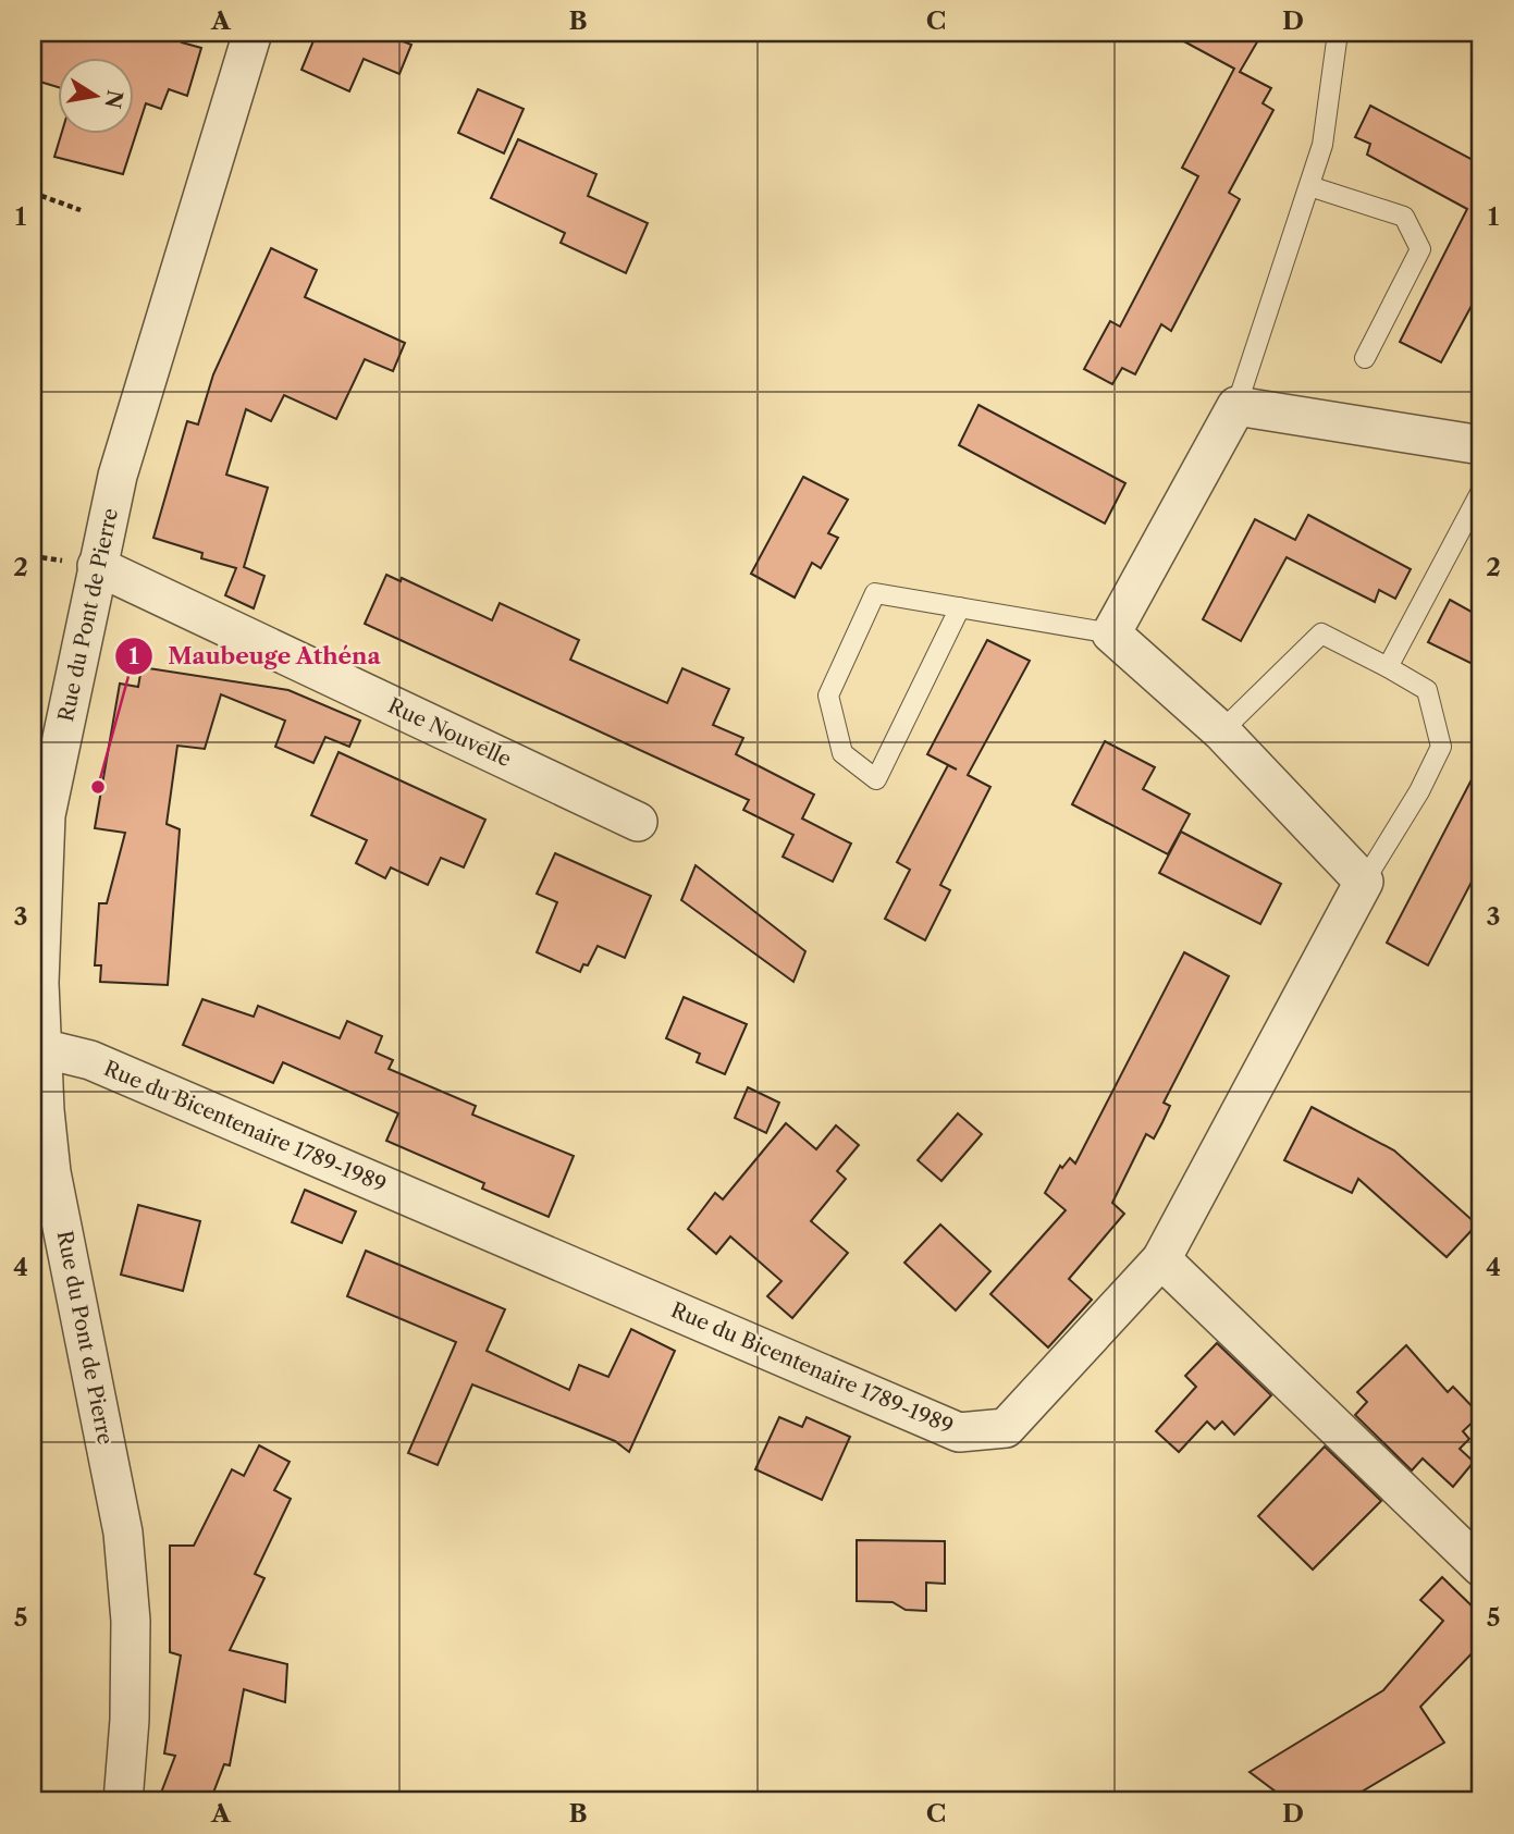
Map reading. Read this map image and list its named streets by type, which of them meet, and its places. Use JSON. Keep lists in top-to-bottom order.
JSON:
{
  "streets": {
    "street": ["Rue du Pont de Pierre", "Rue Nouvelle", "Rue du Bicentenaire 1789-1989"]
  },
  "crossings": [
    ["Rue du Pont de Pierre", "Rue Nouvelle"],
    ["Rue du Pont de Pierre", "Rue du Bicentenaire 1789-1989"]
  ],
  "places": ["Maubeuge Athéna"],
  "north": "right",
  "grid": {
    "columns": [
      "A",
      "B",
      "C",
      "D"
    ],
    "rows": [
      "1",
      "2",
      "3",
      "4",
      "5"
    ]
  }
}
